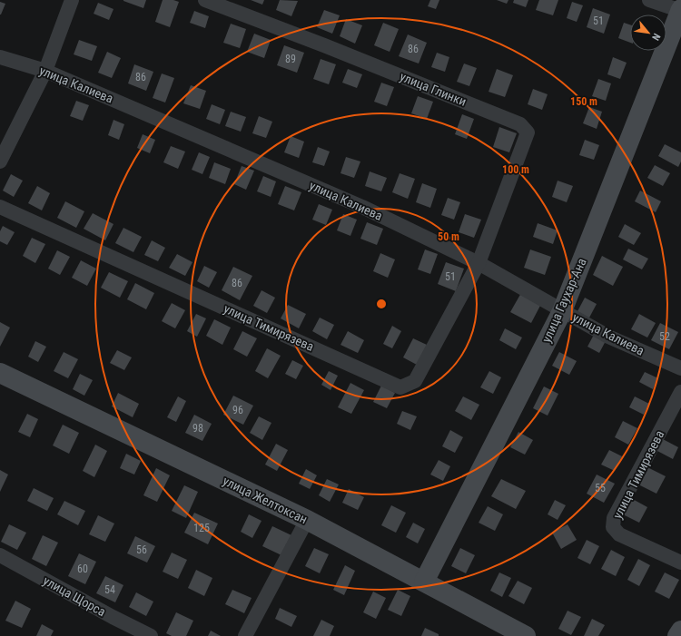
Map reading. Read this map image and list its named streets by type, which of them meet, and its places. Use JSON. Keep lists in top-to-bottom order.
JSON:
{
  "streets": {
    "street": [
      "улица Калиева",
      "улица Глинки",
      "улица Гаухар-Ана",
      "улица Тимирязева",
      "улица Желтоксан",
      "улица Щорса"
    ]
  },
  "crossings": [
    ["улица Калиева", "улица Глинки"],
    ["улица Калиева", "улица Гаухар-Ана"],
    ["улица Калиева", "улица Тимирязева"],
    ["улица Глинки", "улица Тимирязева"],
    ["улица Гаухар-Ана", "улица Желтоксан"]
  ],
  "house_numbers": [
    "51",
    "86",
    "89",
    "86",
    "51",
    "86",
    "52",
    "96",
    "98",
    "55",
    "125",
    "56",
    "60",
    "54"
  ],
  "north": "bottom right",
  "rings": ["150 m", "100 m", "50 m"]
}
